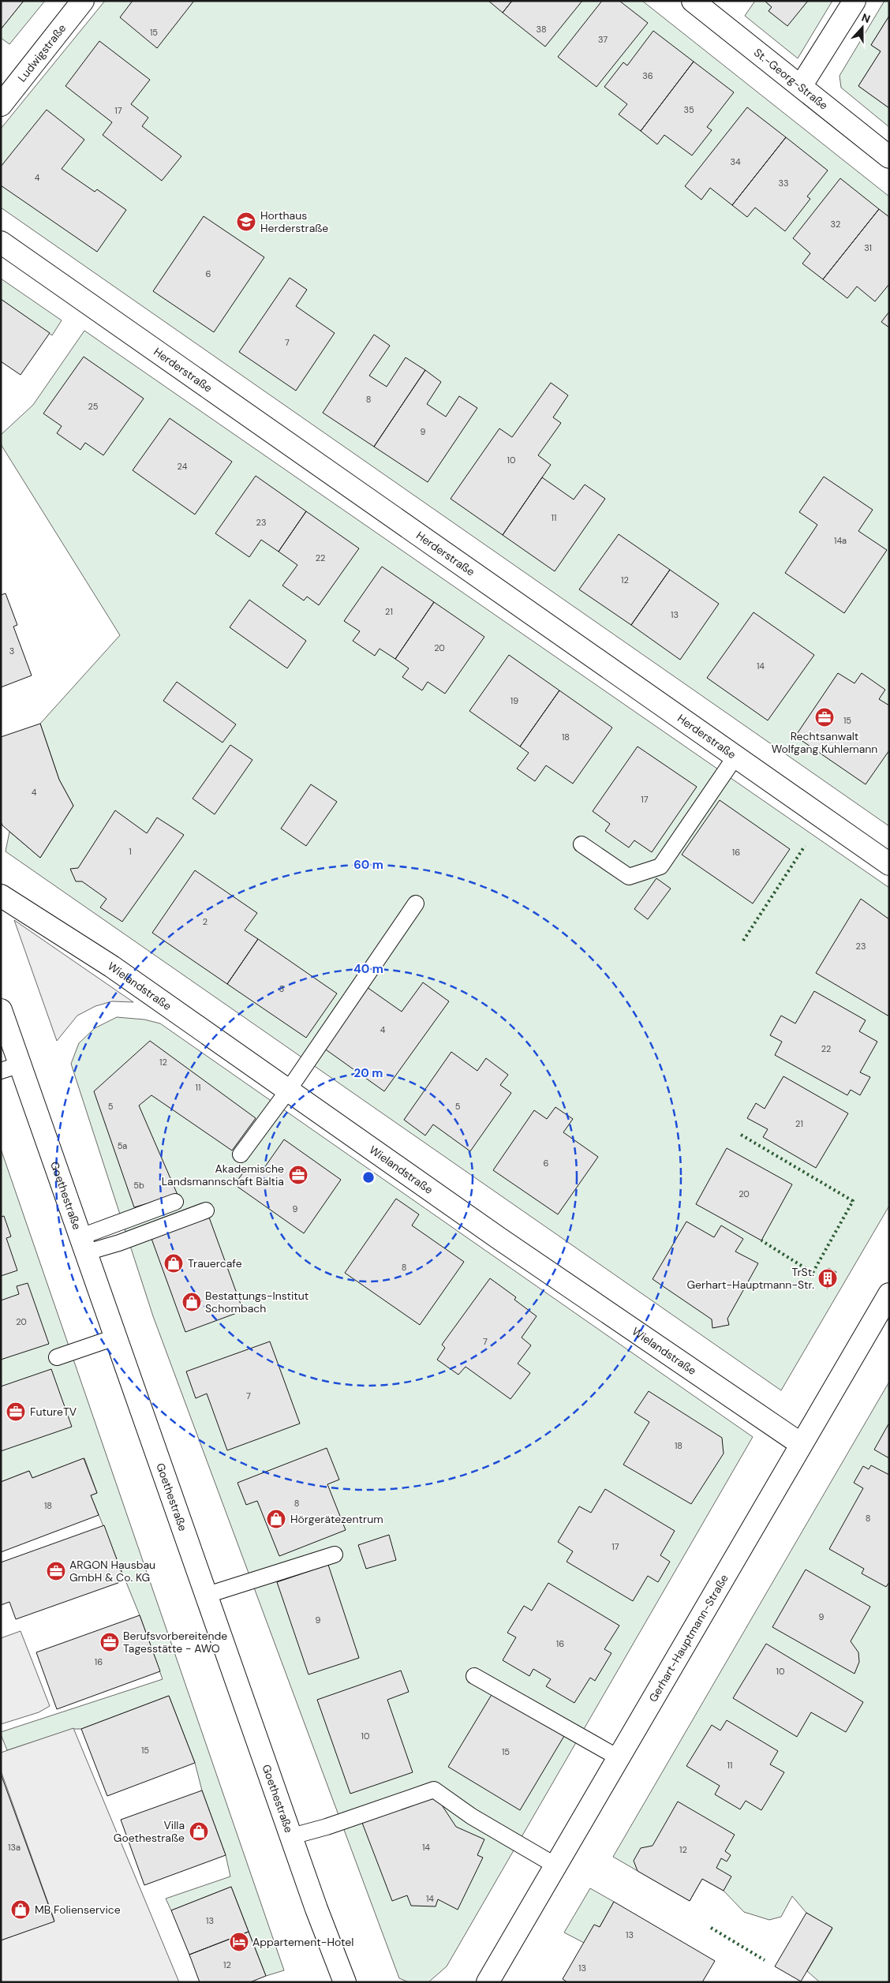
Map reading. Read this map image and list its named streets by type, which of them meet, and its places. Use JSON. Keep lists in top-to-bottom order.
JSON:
{
  "streets": {
    "street": [
      "Ludwigstraße",
      "St.-Georg-Straße",
      "Herderstraße",
      "Wielandstraße",
      "Goethestraße",
      "Gerhart-Hauptmann-Straße"
    ]
  },
  "crossings": [
    ["Wielandstraße", "Gerhart-Hauptmann-Straße"]
  ],
  "places": {
    "school or university": ["Horthaus Herderstraße"],
    "office": [
      "Rechtsanwalt Wolfgang Kuhlemann",
      "Akademische Landsmannschaft Baltia",
      "FutureTV",
      "ARGON Hausbau GmbH & Co. KG",
      "Berufsvorbereitende Tagesstätte - AWO"
    ],
    "shop": [
      "Trauercafe",
      "Bestattungs-Institut Schombach",
      "Hörgerätezentrum",
      "Villa Goethestraße",
      "MB Folienservice"
    ],
    "building": ["TrSt. Gerhart-Hauptmann-Str."],
    "hotel": ["Appartement-Hotel"]
  },
  "house_numbers": [
    "38",
    "15",
    "37",
    "36",
    "35",
    "17",
    "34",
    "4",
    "33",
    "32",
    "31",
    "6",
    "7",
    "8",
    "25",
    "9",
    "10",
    "24",
    "11",
    "23",
    "14a",
    "22",
    "12",
    "21",
    "13",
    "20",
    "3",
    "14",
    "19",
    "15",
    "18",
    "4",
    "17",
    "1",
    "16",
    "2",
    "23",
    "3",
    "4",
    "22",
    "12",
    "11",
    "5",
    "5",
    "21",
    "5a",
    "6",
    "5b",
    "20",
    "9",
    "8",
    "20",
    "7",
    "7",
    "18",
    "8",
    "18",
    "8",
    "17",
    "9",
    "9",
    "16",
    "16",
    "10",
    "10",
    "15",
    "15",
    "11",
    "13a",
    "14",
    "12",
    "14",
    "13",
    "13",
    "12",
    "13"
  ],
  "north": "top",
  "rings": ["60 m", "40 m", "20 m"]
}
